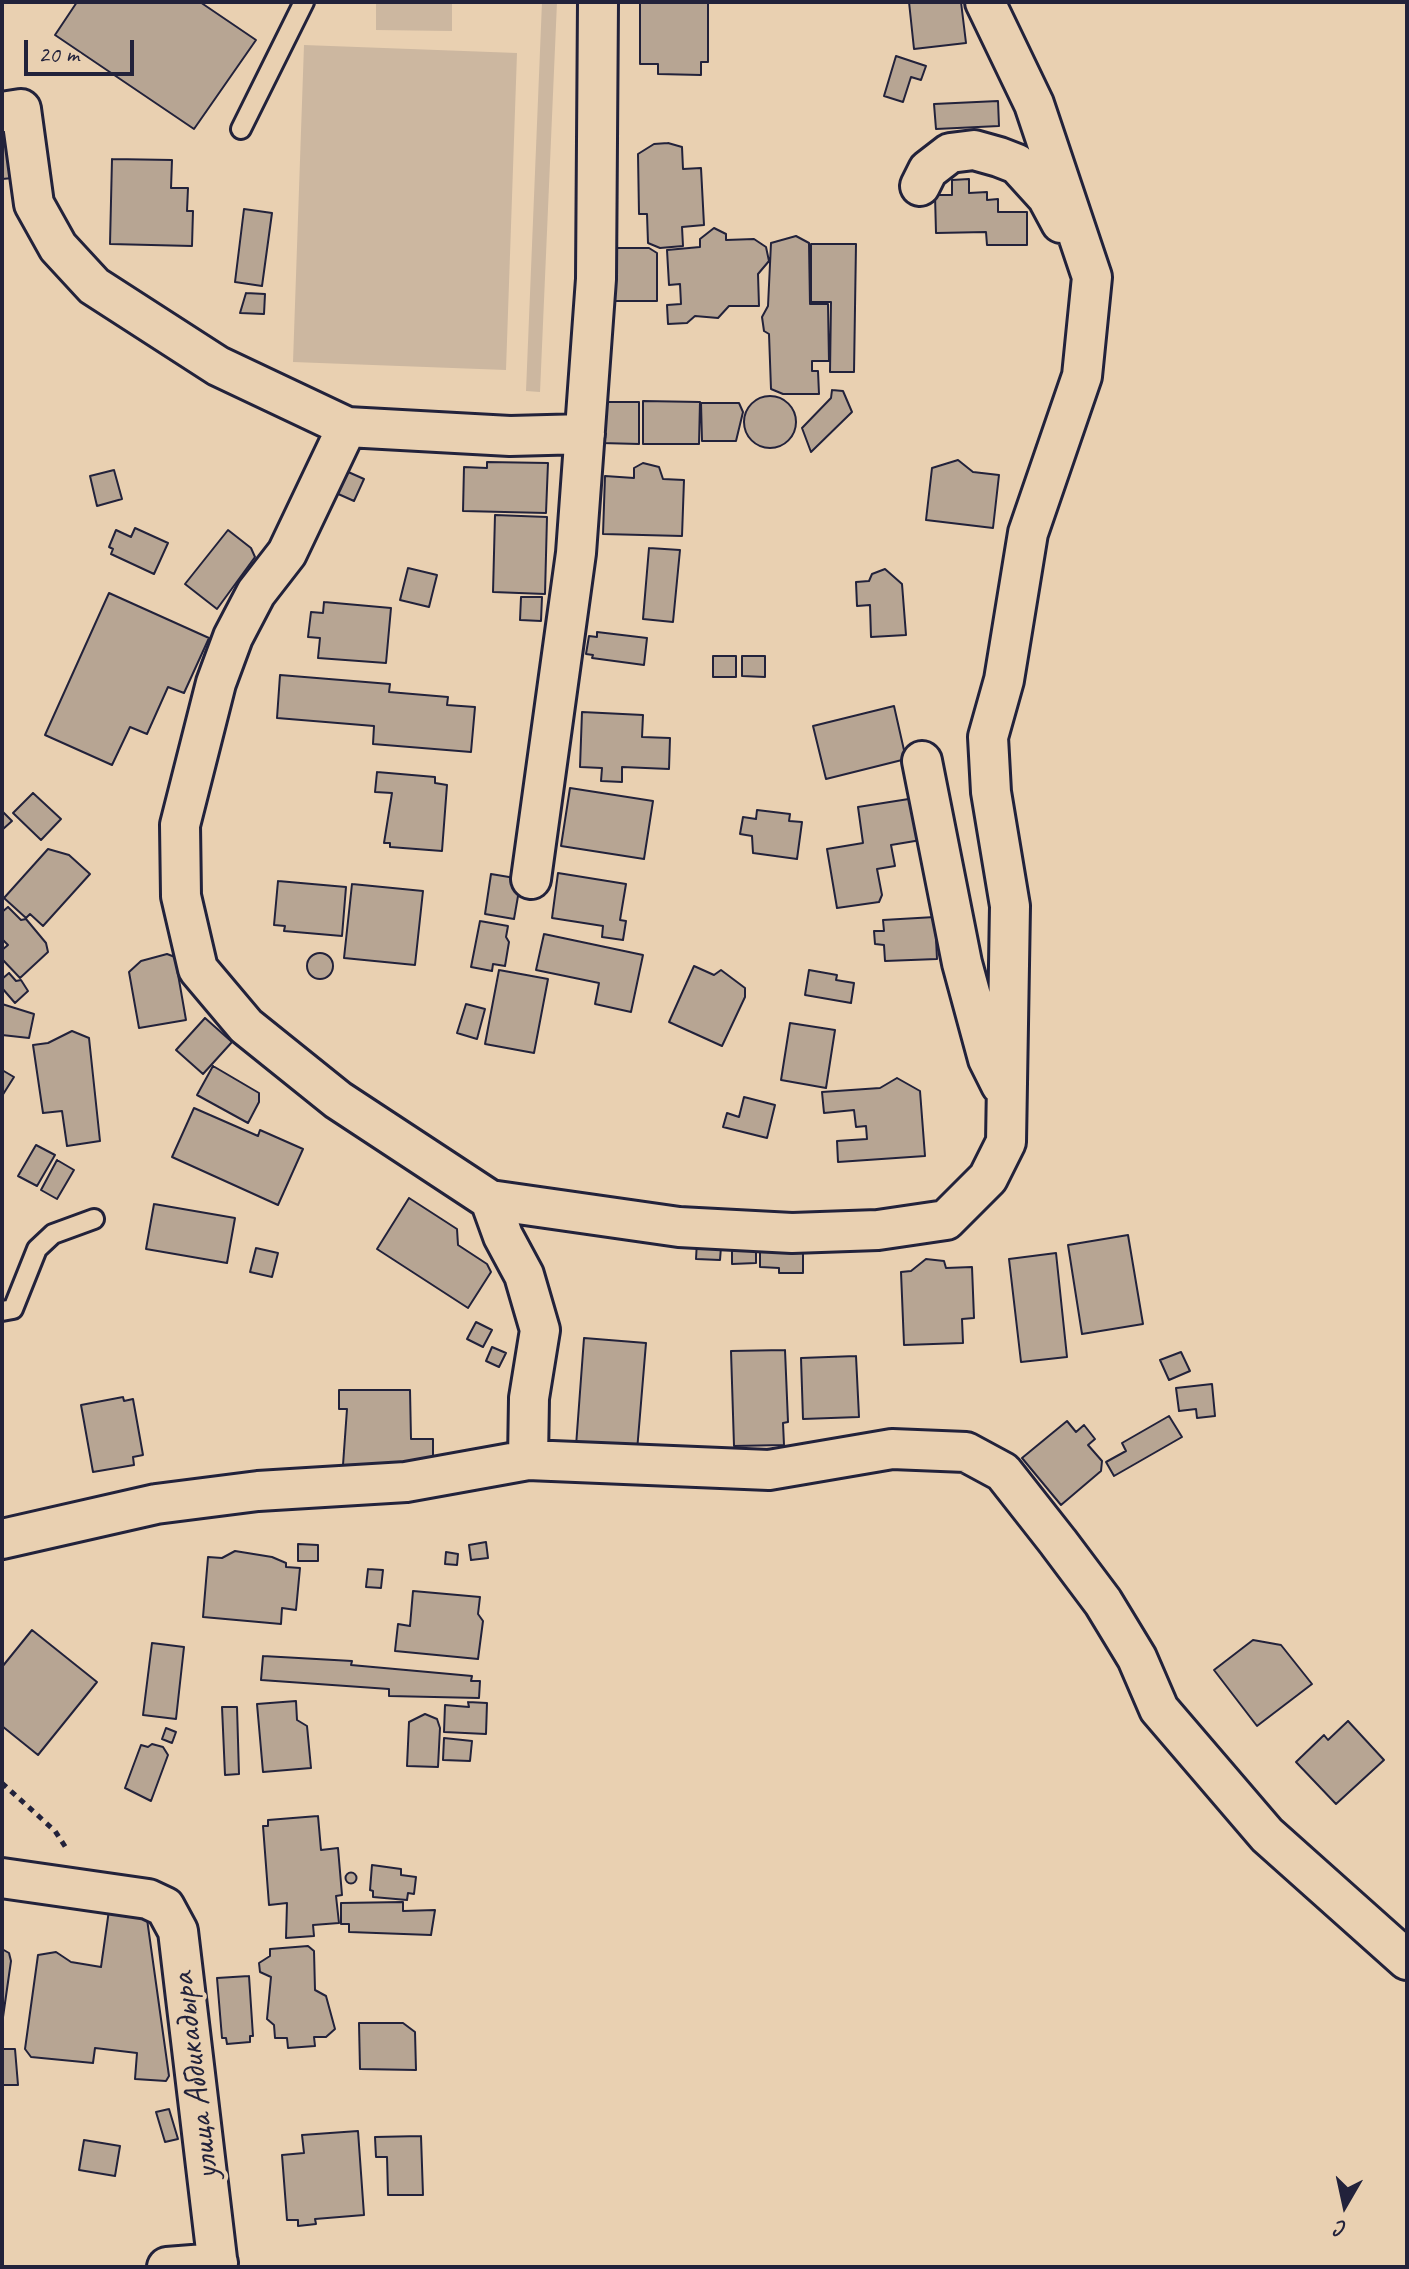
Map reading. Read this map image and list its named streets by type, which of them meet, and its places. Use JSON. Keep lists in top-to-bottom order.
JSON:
{
  "streets": {
    "street": ["улица Абдикадыра"]
  },
  "scale_bar": "20 m",
  "north": "bottom"
}
